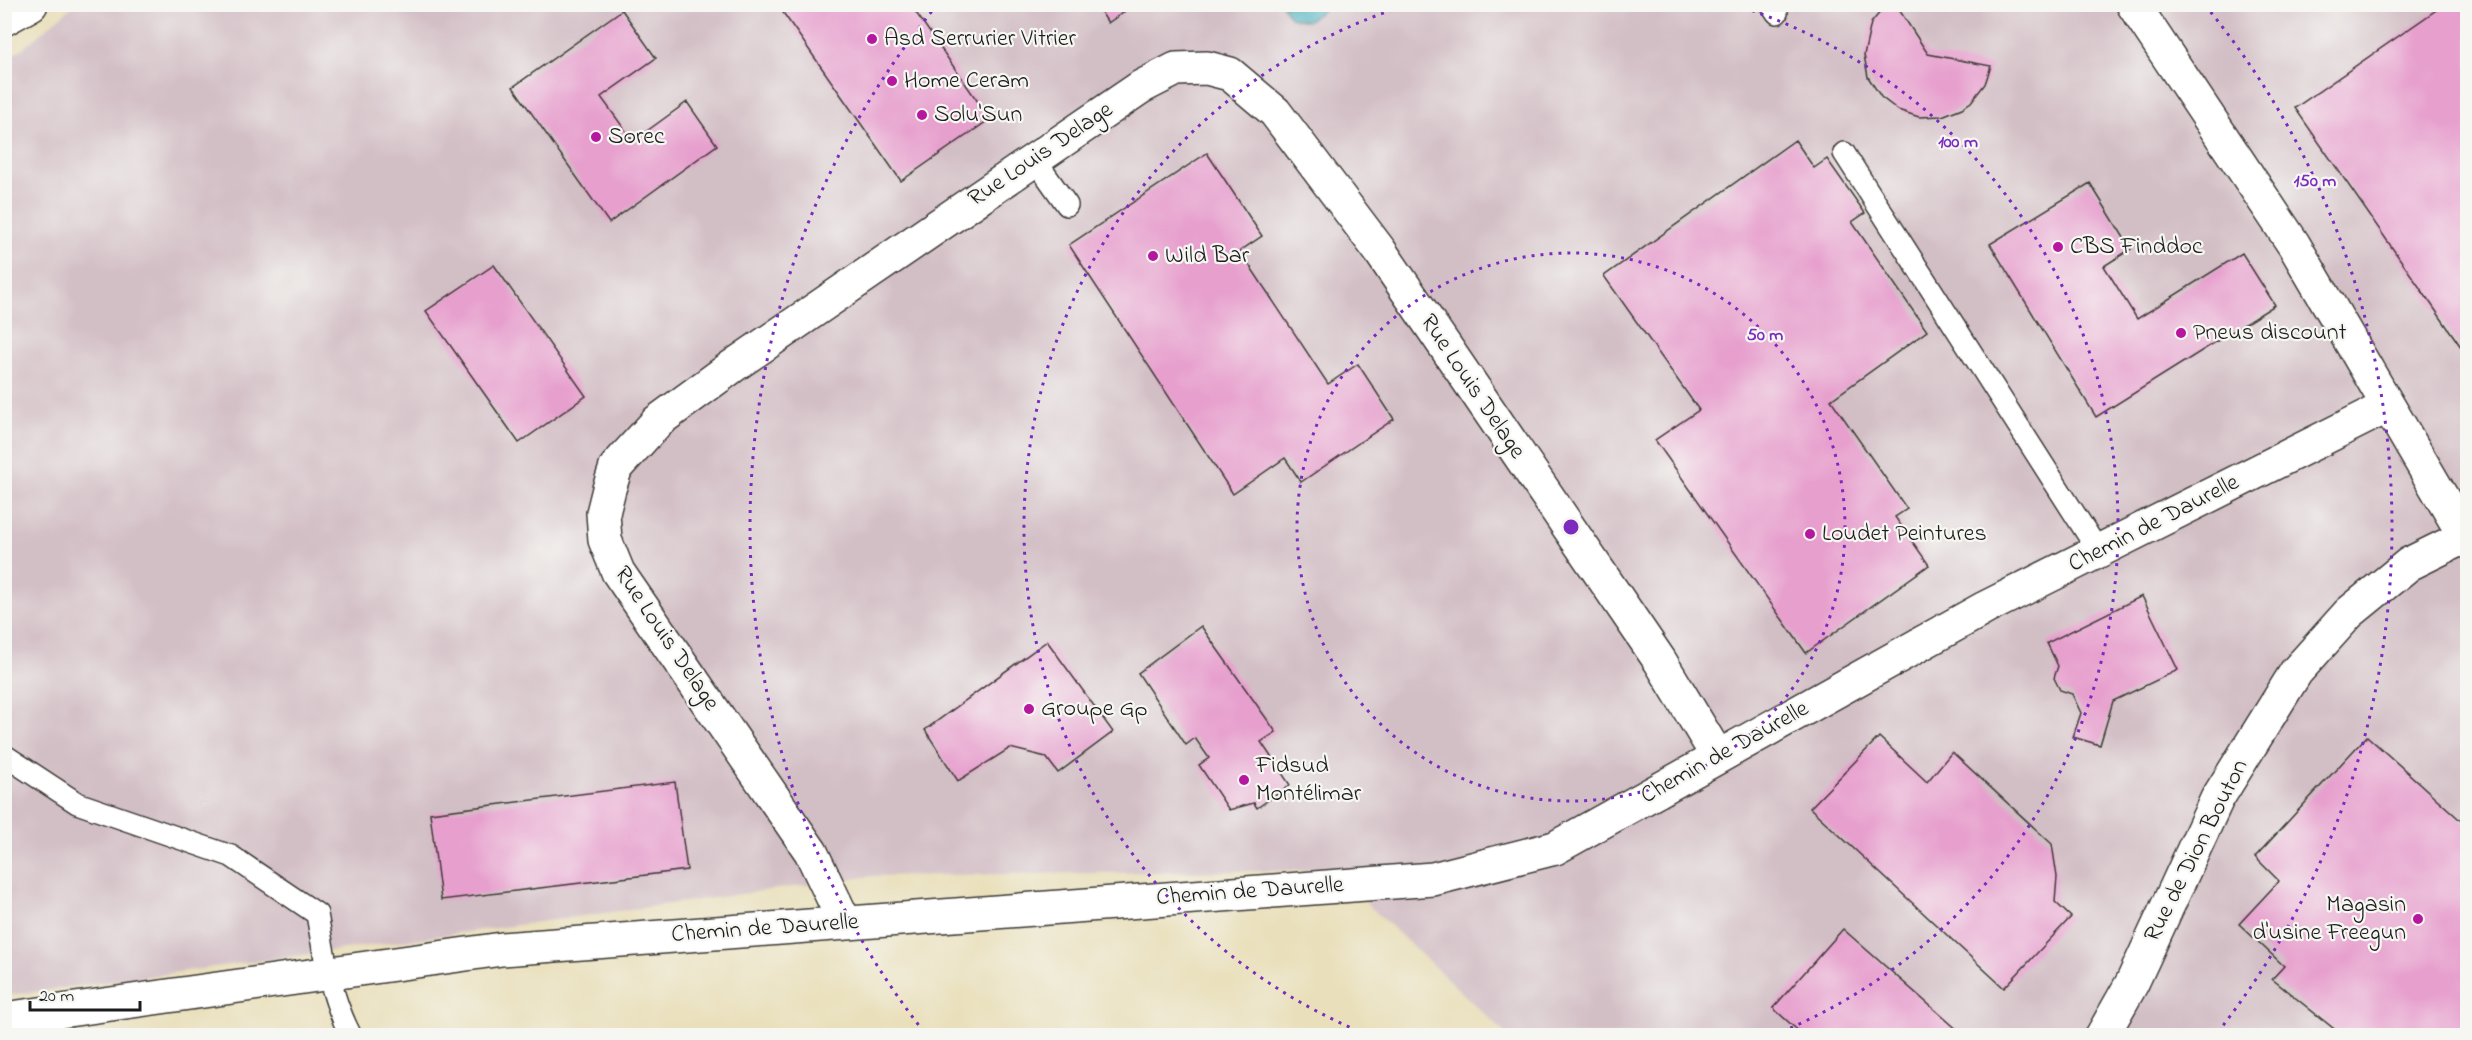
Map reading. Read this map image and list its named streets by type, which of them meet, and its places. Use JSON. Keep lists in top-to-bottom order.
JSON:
{
  "streets": {
    "street": ["Rue Louis Delage", "Chemin de Daurelle", "Rue de Dion Bouton"]
  },
  "crossings": [
    ["Rue Louis Delage", "Chemin de Daurelle"]
  ],
  "places": [
    "Asd Serrurier Vitrier",
    "Home Ceram",
    "Solu'Sun",
    "Sorec",
    "CBS Finddoc",
    "Wild Bar",
    "Pneus discount",
    "Loudet Peintures",
    "Groupe Gp",
    "Fidsud Montélimar",
    "Magasin d'usine Freegun"
  ],
  "scale_bar": "20 m",
  "rings": ["100 m", "150 m", "50 m"]
}
